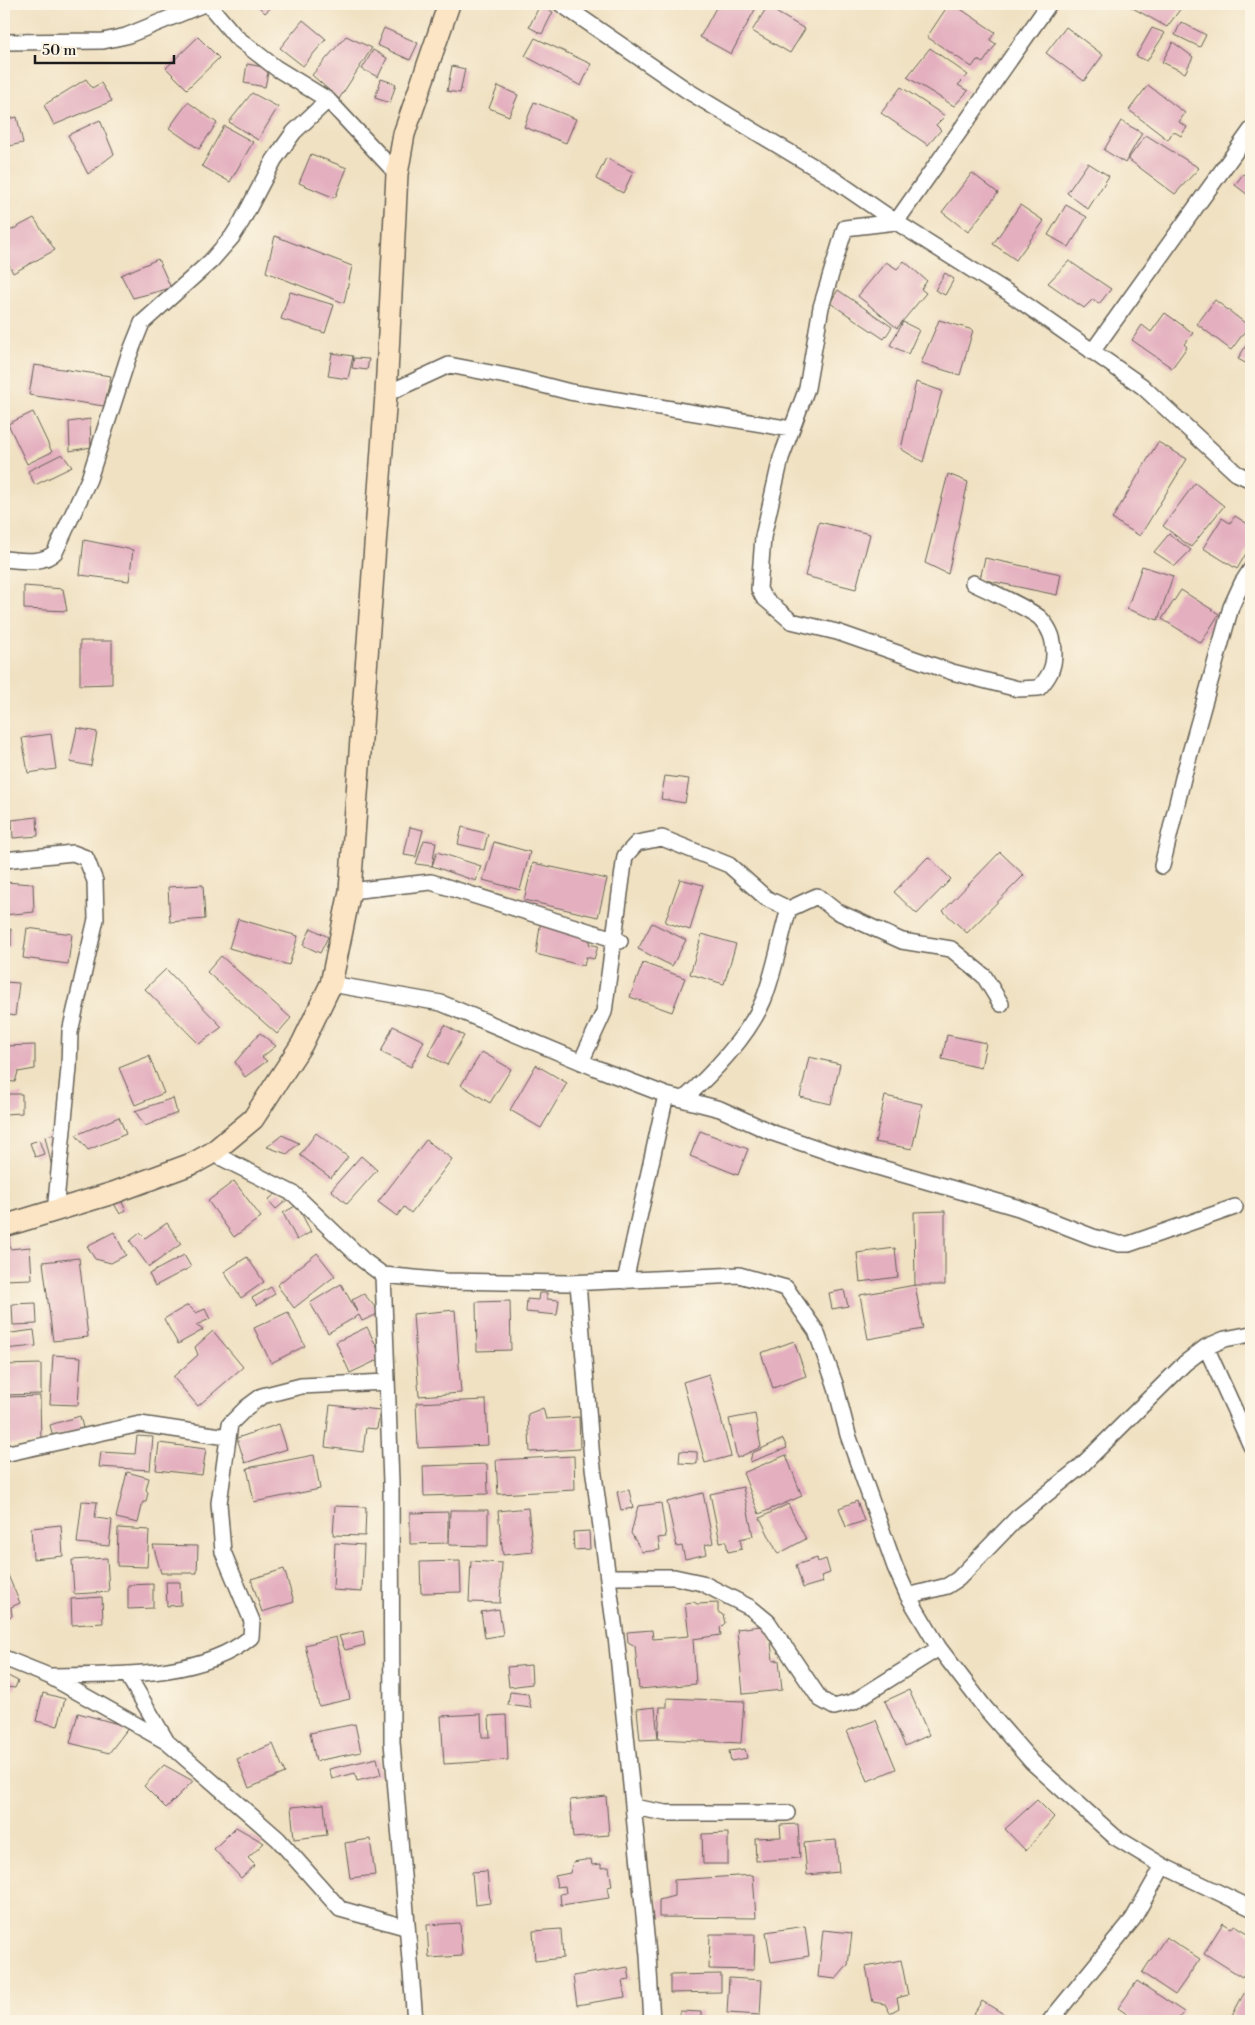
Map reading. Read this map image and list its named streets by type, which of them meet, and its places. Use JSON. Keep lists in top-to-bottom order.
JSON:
{
  "scale_bar": "50 m"
}
